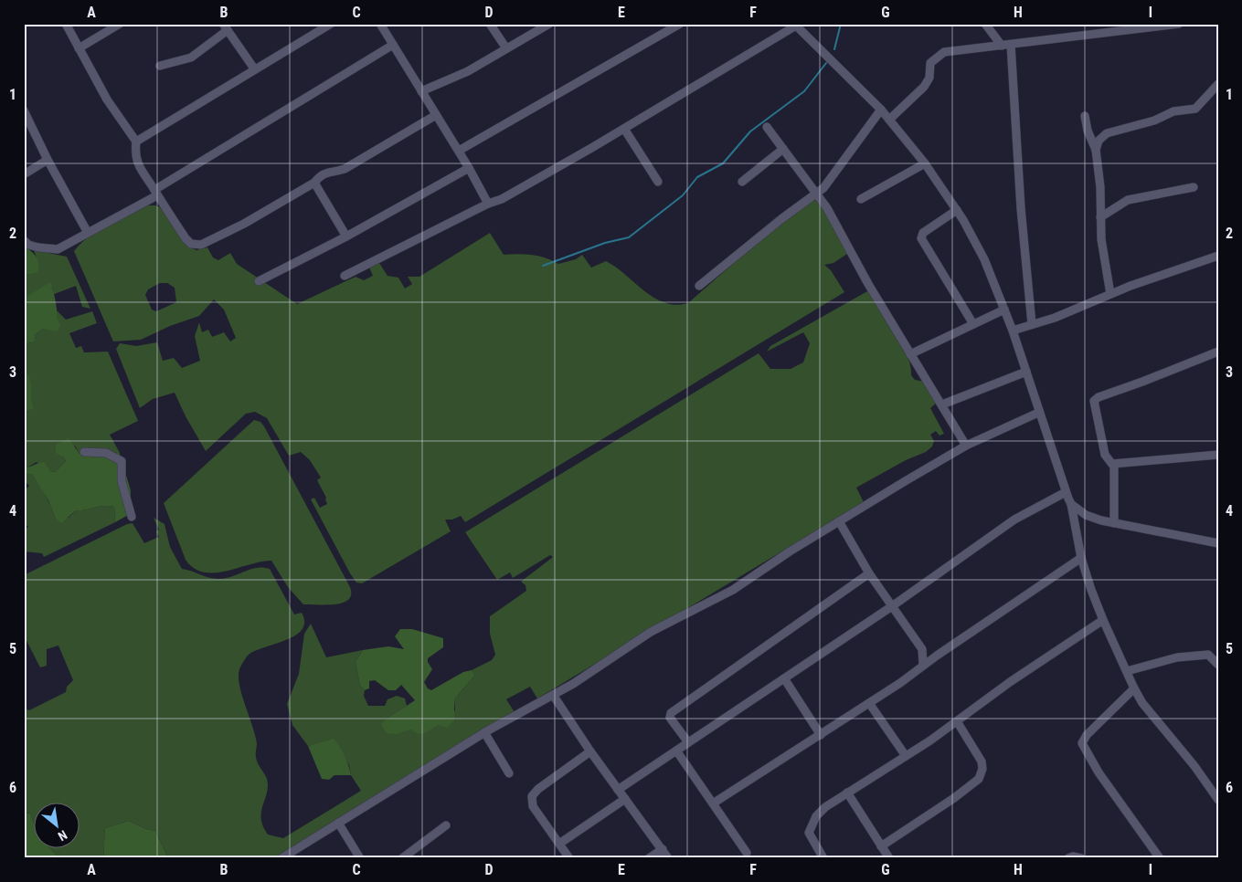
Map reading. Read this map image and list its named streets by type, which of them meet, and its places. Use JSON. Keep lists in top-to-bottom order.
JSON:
{
  "north": "bottom right",
  "grid": {
    "columns": [
      "A",
      "B",
      "C",
      "D",
      "E",
      "F",
      "G",
      "H",
      "I"
    ],
    "rows": [
      "1",
      "2",
      "3",
      "4",
      "5",
      "6"
    ]
  }
}
